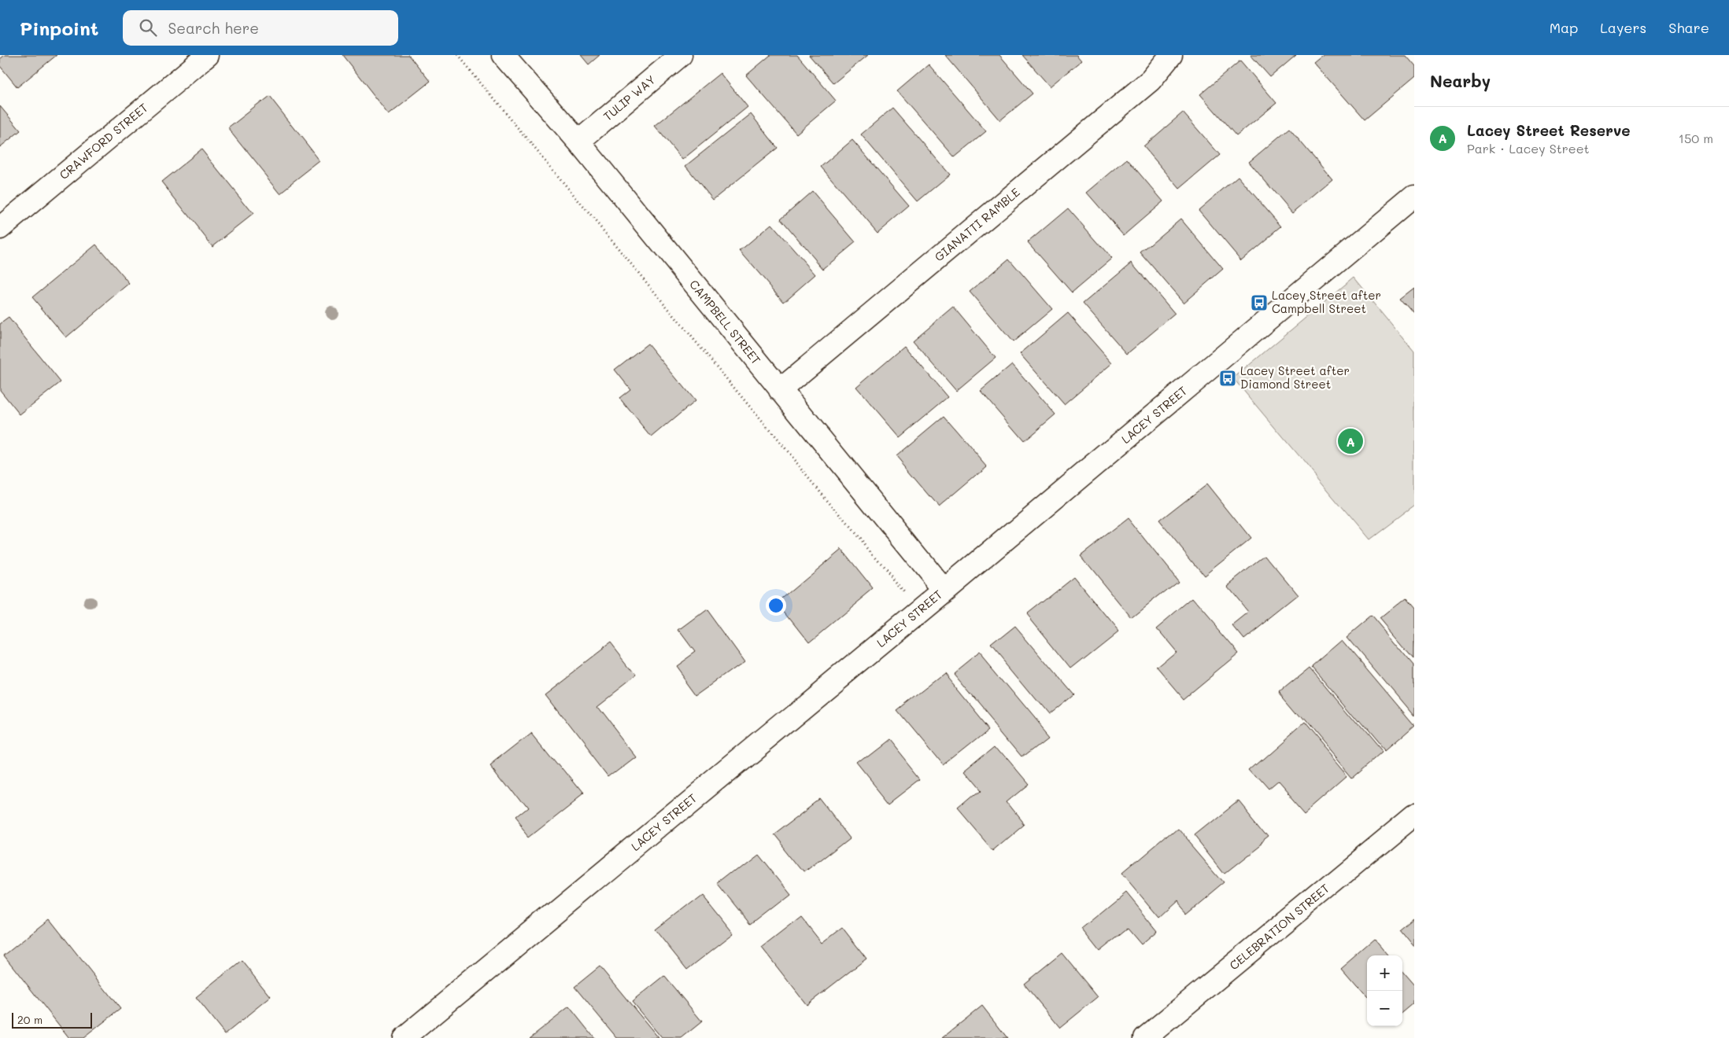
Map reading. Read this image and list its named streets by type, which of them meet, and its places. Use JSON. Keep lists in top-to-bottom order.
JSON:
{
  "streets": {
    "street": [
      "TULIP WAY",
      "CRAWFORD STREET",
      "GIANATTI RAMBLE",
      "CAMPBELL STREET",
      "LACEY STREET",
      "CELEBRATION STREET"
    ]
  },
  "crossings": [
    ["TULIP WAY", "CAMPBELL STREET"],
    ["GIANATTI RAMBLE", "CAMPBELL STREET"],
    ["CAMPBELL STREET", "LACEY STREET"]
  ],
  "places": {
    "bus stop": ["Lacey Street after Campbell Street", "Lacey Street after Diamond Street"]
  },
  "scale_bar": "20 m",
  "page": {
    "header": "Pinpoint",
    "search": "Search here",
    "nav": ["Map", "Layers", "Share"],
    "heading": "Nearby",
    "list": [
      {
        "mark": "A",
        "name": "Lacey Street Reserve",
        "note": "Park · Lacey Street",
        "value": "150 m"
      }
    ],
    "pins": "A",
    "map_buttons": ["+", "−"],
    "scale": "20 m"
  }
}
